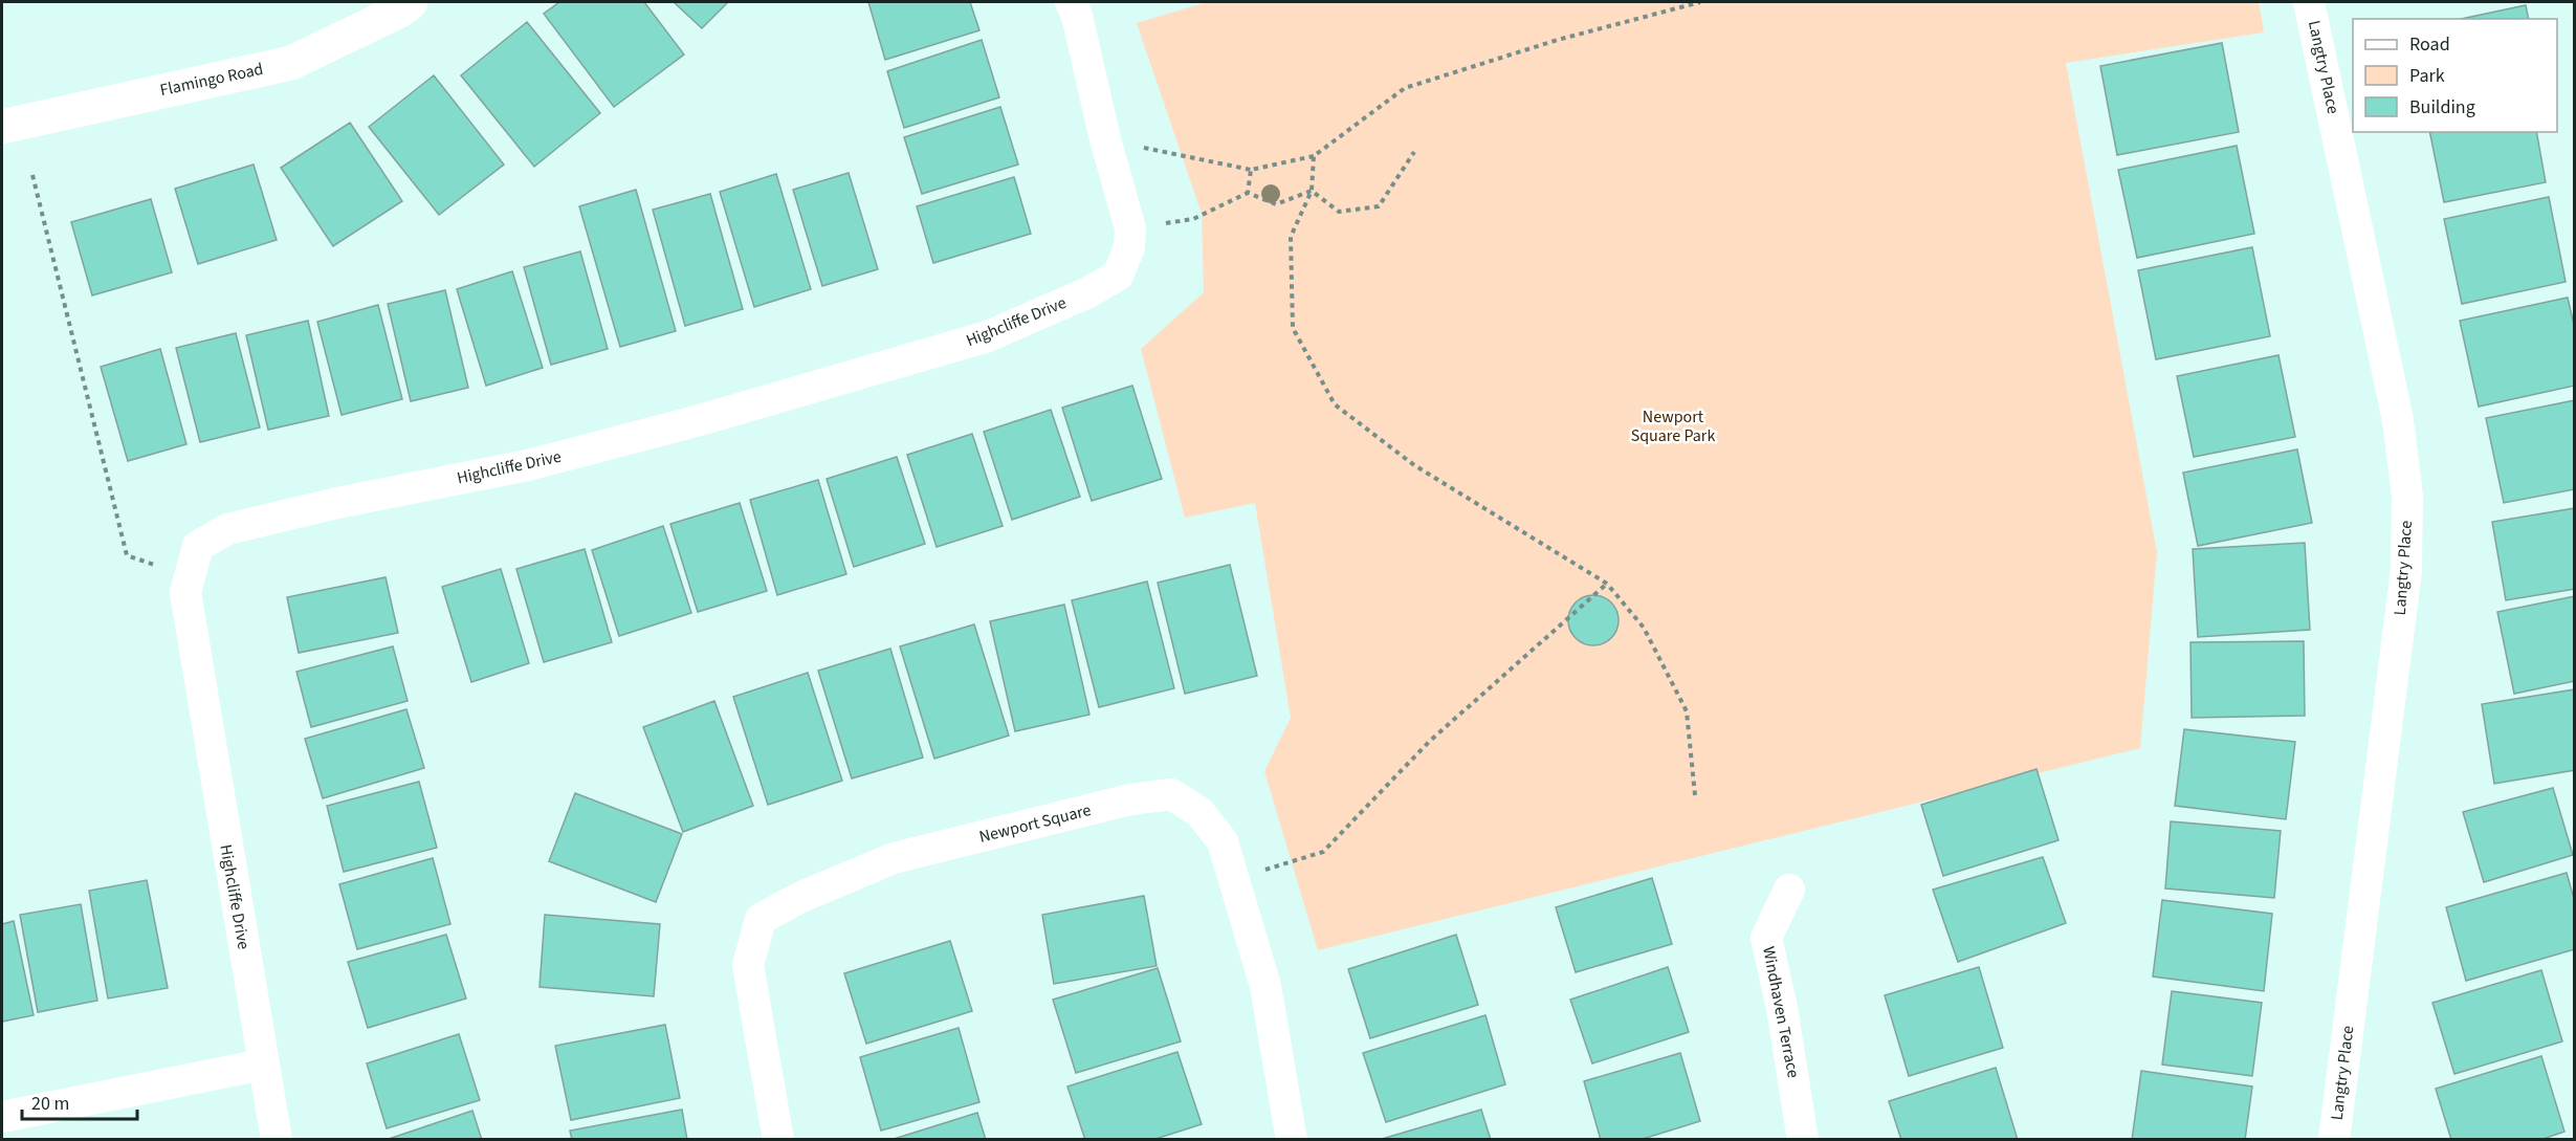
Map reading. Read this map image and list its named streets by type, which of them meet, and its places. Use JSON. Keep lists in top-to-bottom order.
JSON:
{
  "streets": {
    "street": [
      "Langtry Place",
      "Flamingo Road",
      "Highcliffe Drive",
      "Newport Square",
      "Windhaven Terrace"
    ]
  },
  "parks": ["Newport Square Park"],
  "legend": ["Road", "Park", "Building"],
  "scale_bar": "20 m"
}
